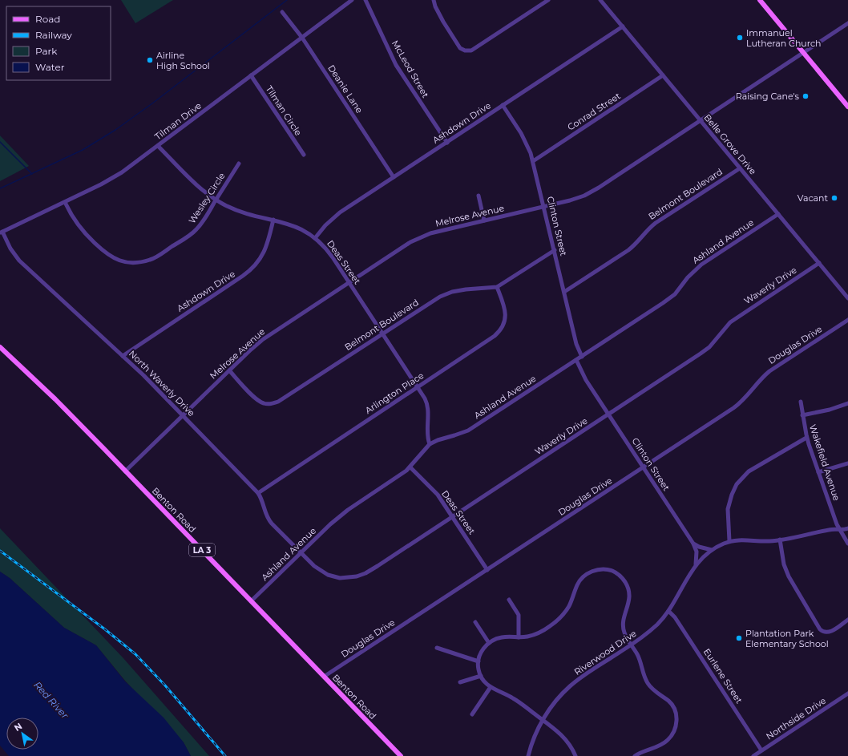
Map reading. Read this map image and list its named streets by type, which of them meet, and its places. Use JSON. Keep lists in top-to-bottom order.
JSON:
{
  "streets": {
    "main road": ["Benton Road", "LA 3"],
    "street": [
      "McLeod Street",
      "Deanie Lane",
      "Tilman Circle",
      "Conrad Street",
      "Tilman Drive",
      "Ashdown Drive",
      "Belle Grove Drive",
      "Belmont Boulevard",
      "Wesley Circle",
      "Melrose Avenue",
      "Clinton Street",
      "Ashland Avenue",
      "Deas Street",
      "Waverly Drive",
      "Douglas Drive",
      "North Waverly Drive",
      "Arlington Place",
      "Wakefield Avenue",
      "Riverwood Drive",
      "Eurlene Street",
      "Northside Drive"
    ]
  },
  "crossings": [
    ["McLeod Street", "Ashdown Drive"],
    ["Deanie Lane", "Tilman Drive"],
    ["Deanie Lane", "Ashdown Drive"],
    ["Tilman Circle", "Tilman Drive"],
    ["Conrad Street", "Belle Grove Drive"],
    ["Conrad Street", "Clinton Street"],
    ["Tilman Drive", "Wesley Circle"],
    ["Tilman Drive", "Deas Street"],
    ["Tilman Drive", "North Waverly Drive"],
    ["Ashdown Drive", "Belle Grove Drive"],
    ["Ashdown Drive", "Clinton Street"],
    ["Ashdown Drive", "Deas Street"],
    ["Ashdown Drive", "North Waverly Drive"],
    ["Belle Grove Drive", "Belmont Boulevard"],
    ["Belle Grove Drive", "Melrose Avenue"],
    ["Belle Grove Drive", "Ashland Avenue"],
    ["Belle Grove Drive", "Waverly Drive"],
    ["Belmont Boulevard", "Melrose Avenue"],
    ["Belmont Boulevard", "Clinton Street"],
    ["Belmont Boulevard", "Deas Street"],
    ["Belmont Boulevard", "Arlington Place"],
    ["Wesley Circle", "Deas Street"],
    ["Melrose Avenue", "Clinton Street"],
    ["Melrose Avenue", "Deas Street"],
    ["Melrose Avenue", "North Waverly Drive"],
    ["Melrose Avenue", "Benton Road"],
    ["Clinton Street", "Ashland Avenue"],
    ["Clinton Street", "Waverly Drive"],
    ["Clinton Street", "Douglas Drive"],
    ["Clinton Street", "Riverwood Drive"],
    ["Ashland Avenue", "Deas Street"],
    ["Ashland Avenue", "Waverly Drive"],
    ["Ashland Avenue", "North Waverly Drive"],
    ["Ashland Avenue", "Benton Road"],
    ["Deas Street", "Waverly Drive"],
    ["Deas Street", "Douglas Drive"],
    ["Deas Street", "Arlington Place"],
    ["Waverly Drive", "North Waverly Drive"],
    ["Douglas Drive", "Benton Road"],
    ["North Waverly Drive", "Arlington Place"],
    ["Riverwood Drive", "Eurlene Street"],
    ["Eurlene Street", "Northside Drive"]
  ],
  "water": ["Red River"],
  "places": [
    "Immanuel Lutheran Church",
    "Airline High School",
    "Raising Cane's",
    "Vacant",
    "Plantation Park Elementary School"
  ],
  "legend": [
    "Road",
    "Railway",
    "Park",
    "Water"
  ],
  "north": "top left"
}
